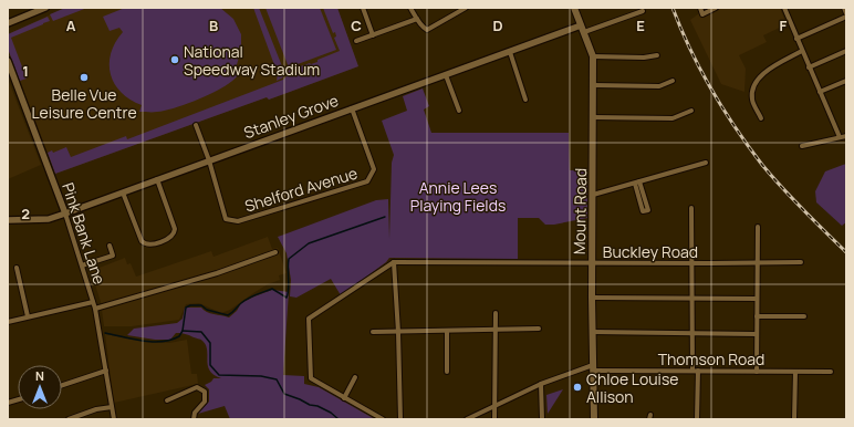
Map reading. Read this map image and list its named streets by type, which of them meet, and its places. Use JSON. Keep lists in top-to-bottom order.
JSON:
{
  "streets": {
    "main road": ["Mount Road"],
    "street": [
      "Stanley Grove",
      "Shelford Avenue",
      "Pink Bank Lane",
      "Buckley Road",
      "Thomson Road"
    ]
  },
  "crossings": [
    ["Stanley Grove", "Shelford Avenue"],
    ["Stanley Grove", "Mount Road"],
    ["Stanley Grove", "Pink Bank Lane"],
    ["Mount Road", "Buckley Road"],
    ["Mount Road", "Thomson Road"]
  ],
  "parks": ["Annie Lees Playing Fields"],
  "places": ["National Speedway Stadium", "Belle Vue Leisure Centre", "Chloe Louise Allison"],
  "north": "top",
  "grid": {
    "columns": [
      "A",
      "B",
      "C",
      "D",
      "E",
      "F"
    ],
    "rows": ["1", "2"]
  }
}
